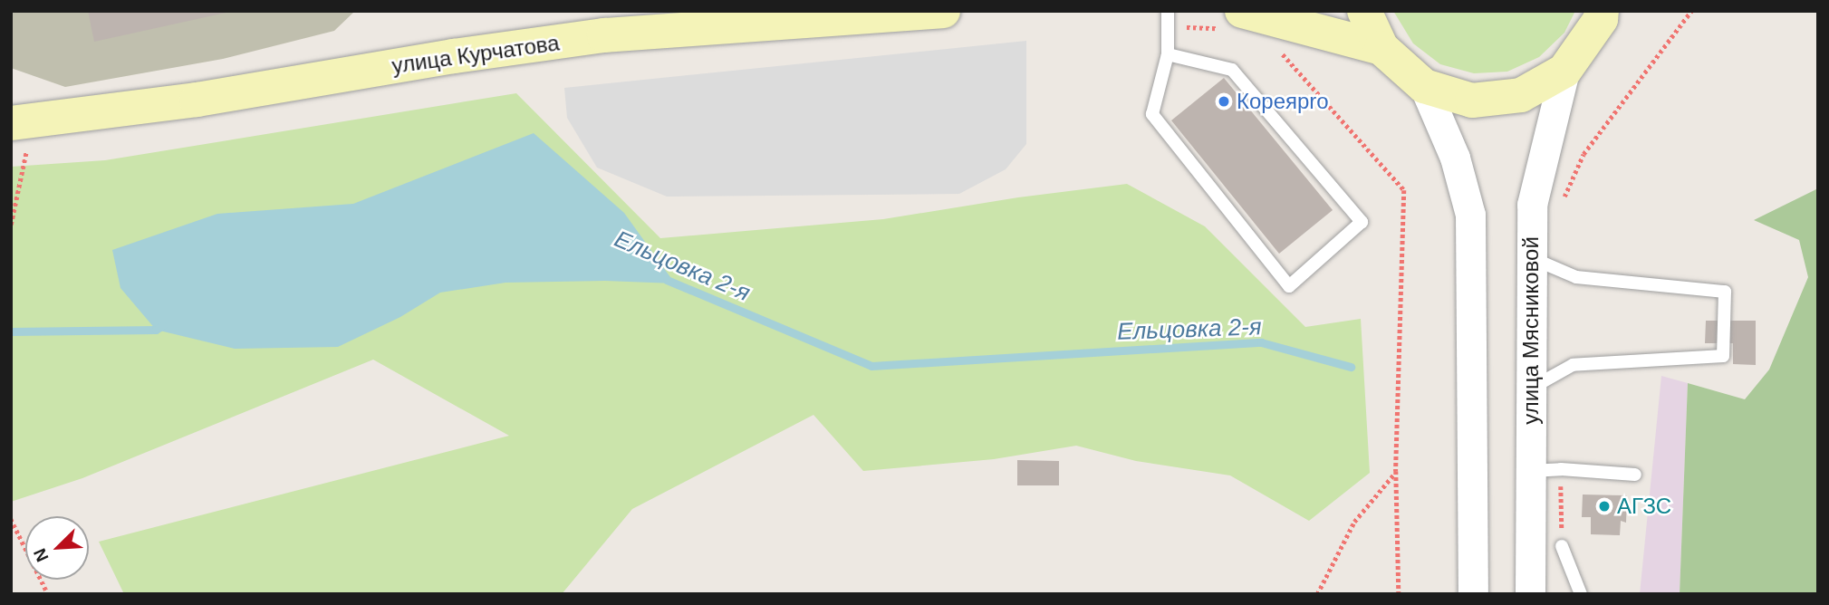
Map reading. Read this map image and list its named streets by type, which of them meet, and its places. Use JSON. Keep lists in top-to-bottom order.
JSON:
{
  "streets": {
    "main road": ["улица Курчатова"],
    "street": ["улица Мясниковой"]
  },
  "water": ["Ельцовка 2-я"],
  "places": ["Кореяpro", "АГЗС"],
  "north": "bottom left"
}
